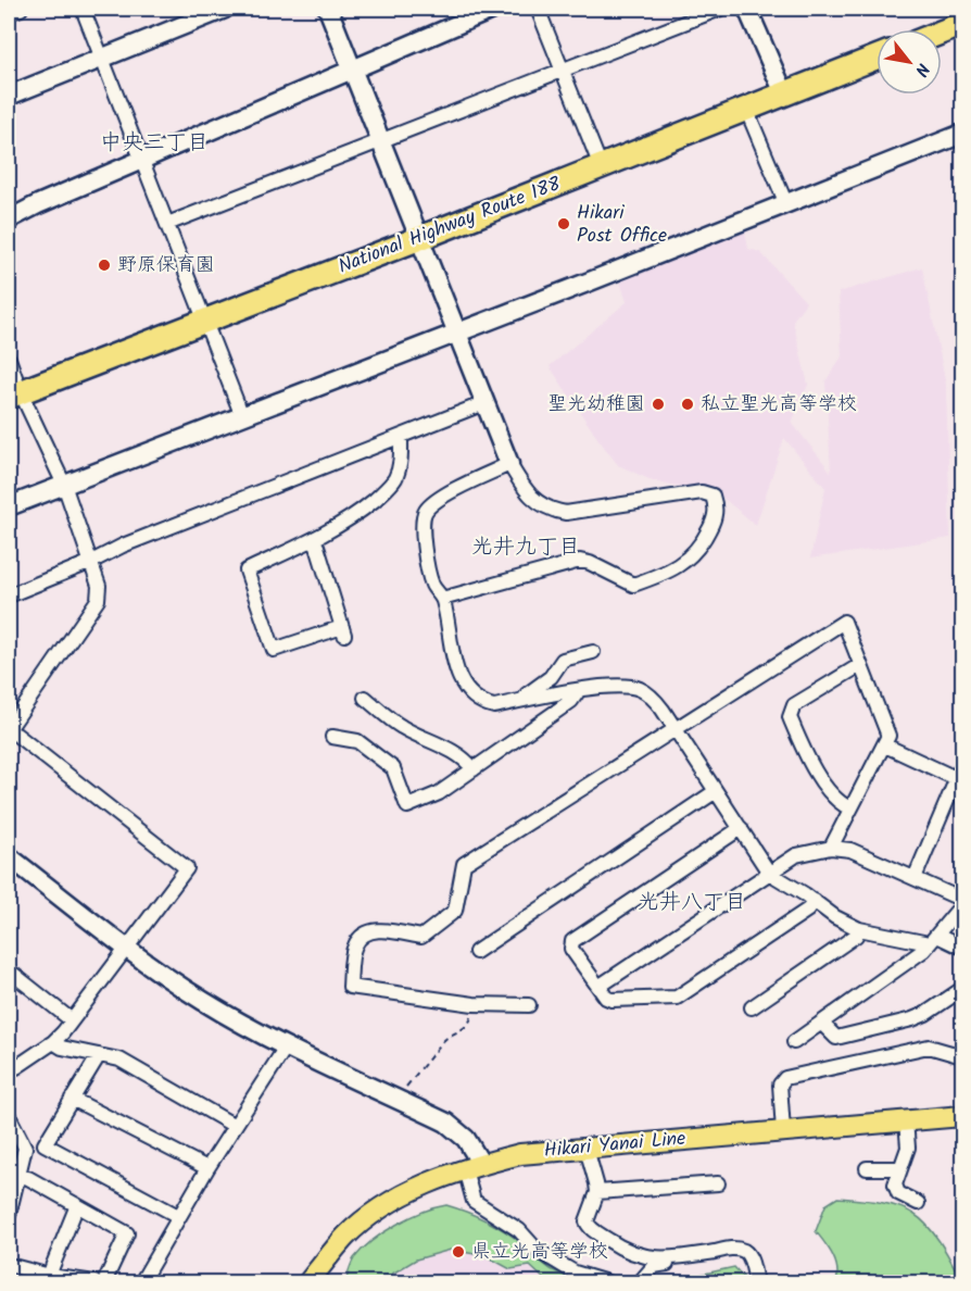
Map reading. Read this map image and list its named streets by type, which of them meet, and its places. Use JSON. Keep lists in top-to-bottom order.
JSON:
{
  "streets": {
    "highway": ["National Highway Route 188"],
    "main road": ["Hikari Yanai Line"]
  },
  "districts": ["中央三丁目", "光井九丁目", "光井八丁目"],
  "places": [
    "Hikari Post Office",
    "野原保育園",
    "聖光幼稚園",
    "私立聖光高等学校",
    "県立光高等学校"
  ],
  "north": "bottom right"
}
